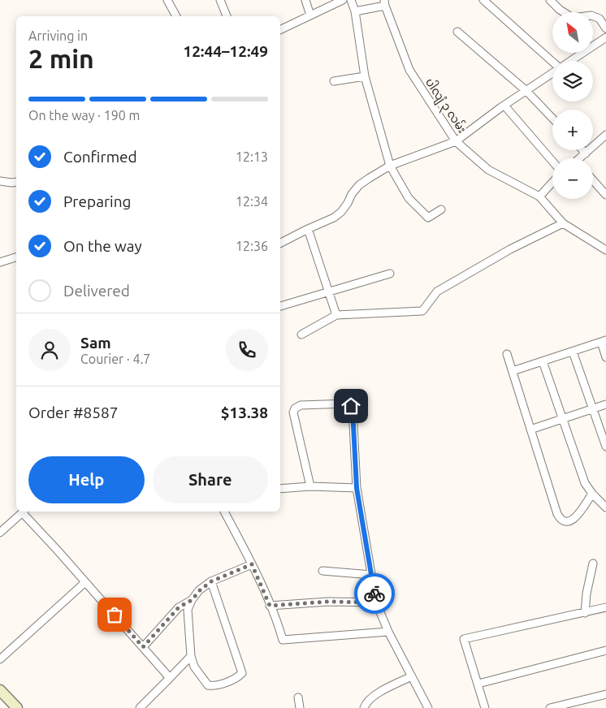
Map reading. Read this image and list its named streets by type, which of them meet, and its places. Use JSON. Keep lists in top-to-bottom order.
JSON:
{
  "streets": {
    "street": ["ပါလျံ ၃ လမ်း"]
  },
  "north": "top left",
  "page": {
    "map_buttons": ["+", "−"],
    "heading": ["2 min", "Arriving in", "12:44–12:49"],
    "panel": [
      "Sam",
      "Courier · 4.7",
      "Order #8587",
      "$13.38"
    ],
    "bar": "On the way · 190 m",
    "list": [
      ["Confirmed", "12:13"],
      ["Preparing", "12:34"],
      ["On the way", "12:36"],
      "Delivered"
    ],
    "buttons": ["Help", "Share"]
  }
}
